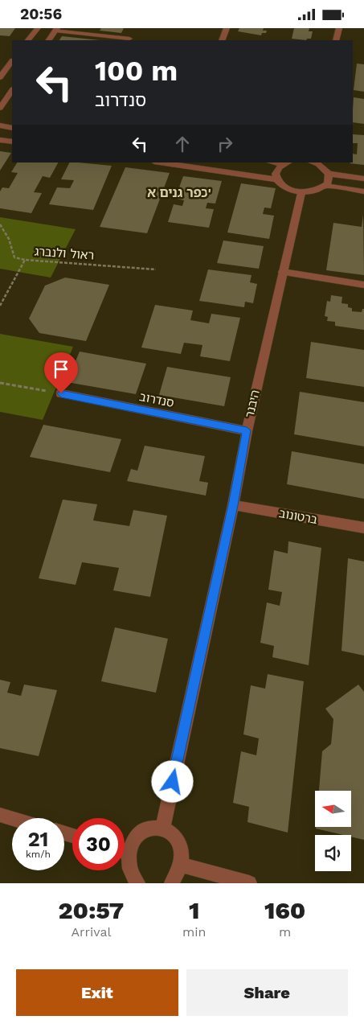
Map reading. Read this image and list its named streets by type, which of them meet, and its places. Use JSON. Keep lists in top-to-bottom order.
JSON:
{
  "streets": {
    "street": ["סנדרוב", "היבנר", "ברטונוב"],
    "path": ["ראול ולנברג"]
  },
  "crossings": [
    ["סנדרוב", "היבנר"],
    ["היבנר", "ברטונוב"]
  ],
  "districts": ["כפר גנים א'"],
  "north": "left",
  "page": {
    "status": "20:56",
    "turn": ["100 m", "סנדרוב"],
    "speed": "21 km/h",
    "limit": "30",
    "eta": [
      "20:57",
      "Arrival",
      "1",
      "min",
      "160",
      "m"
    ],
    "buttons": ["Exit", "Share"]
  }
}
